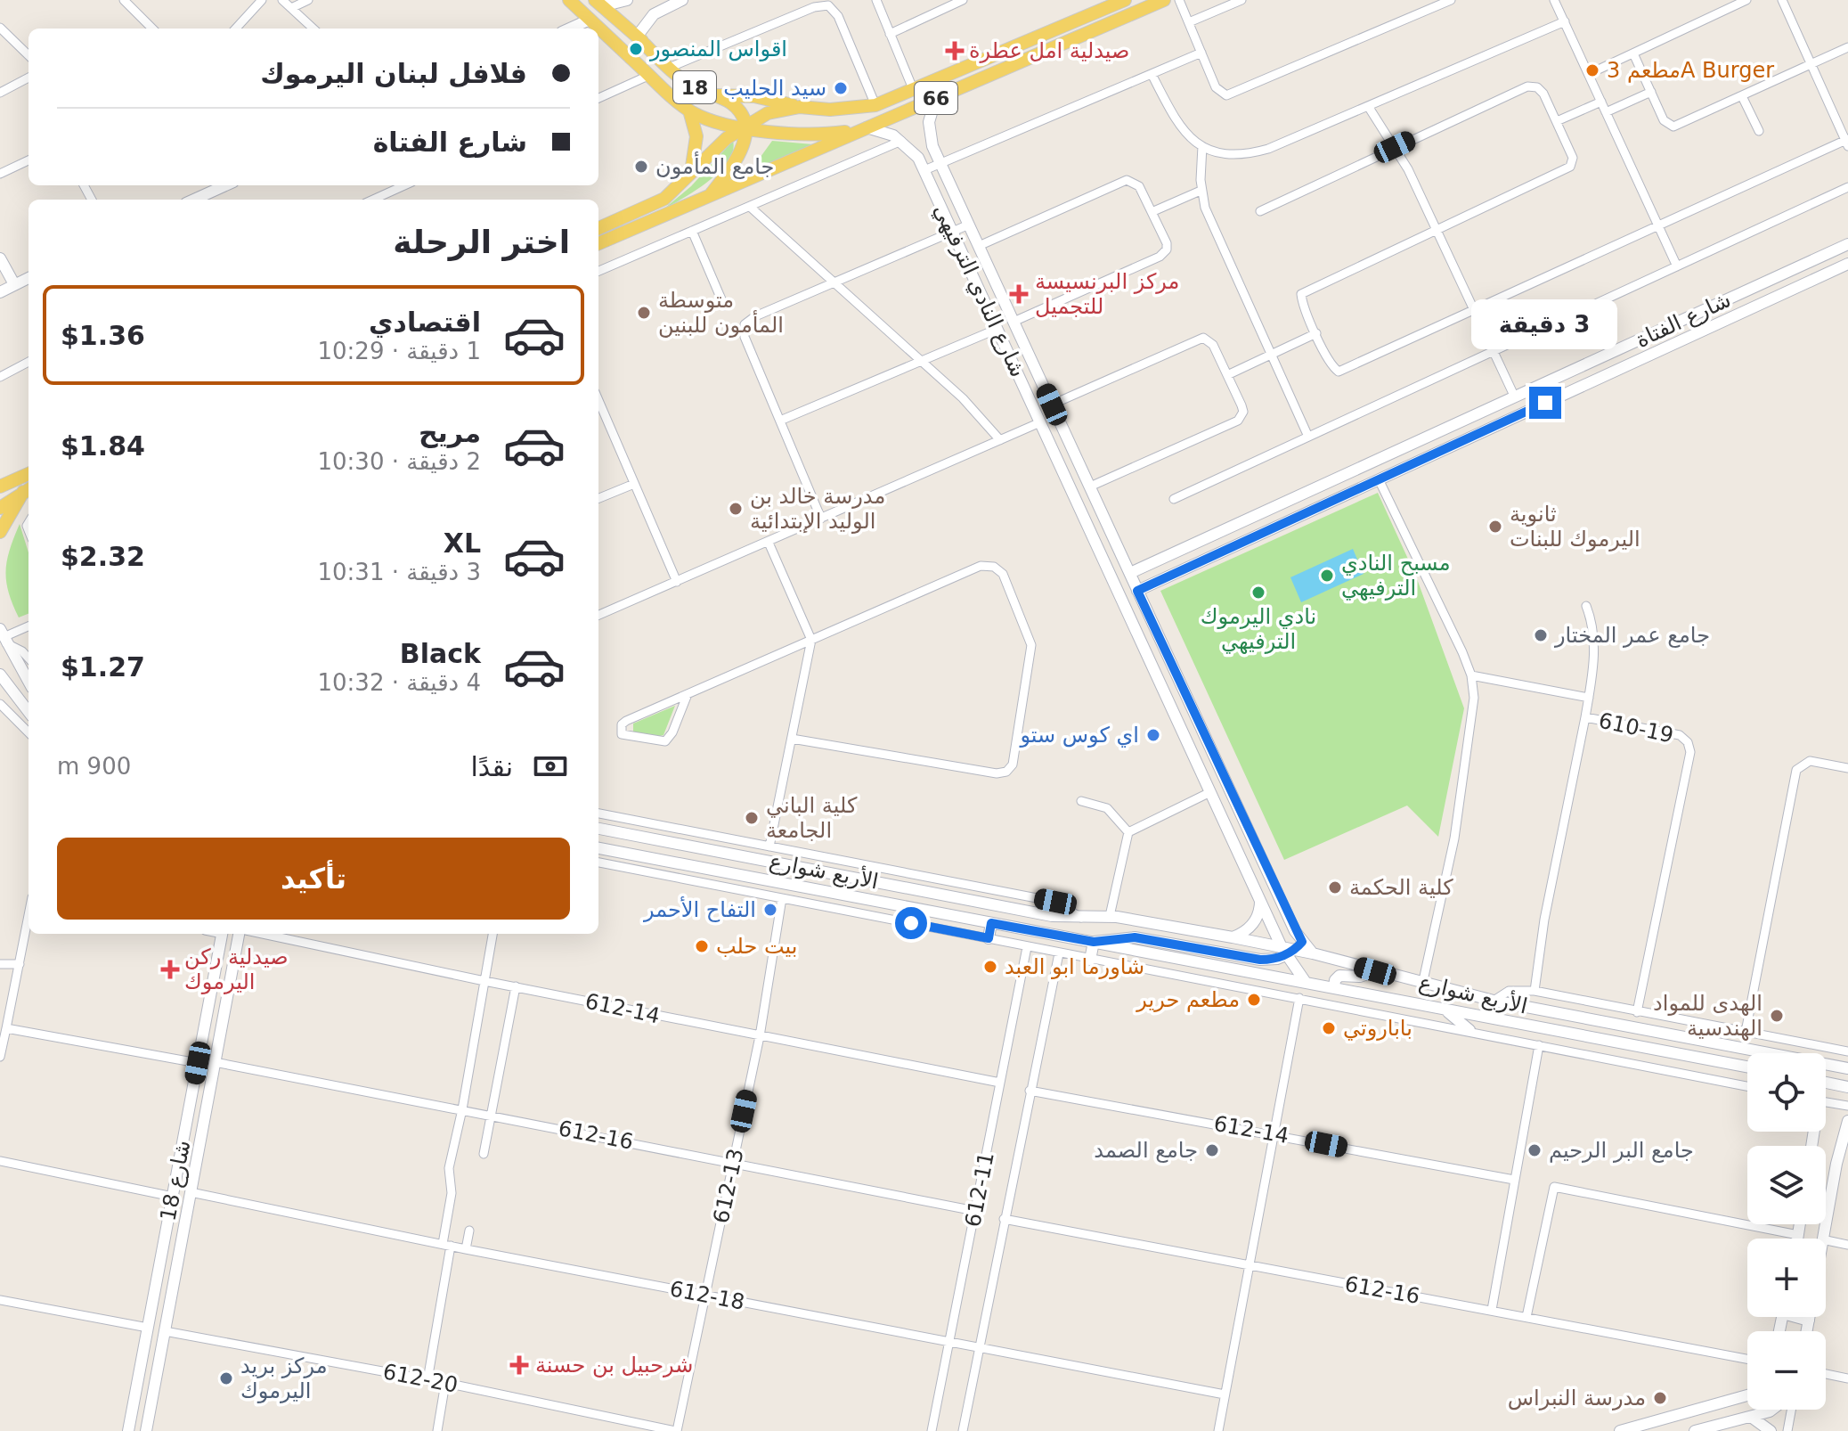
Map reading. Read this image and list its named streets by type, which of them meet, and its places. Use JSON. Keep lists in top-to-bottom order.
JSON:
{
  "streets": {
    "main road": ["18", "66"],
    "street": [
      "شارع النادي الترفيهي",
      "شارع الفتاة",
      "610-19",
      "الأربع شوارع",
      "612-14",
      "612-16",
      "شارع 18",
      "612-13",
      "612-11",
      "612-18",
      "612-20"
    ]
  },
  "crossings": [
    ["18", "66"],
    ["18", "شارع النادي الترفيهي"],
    ["66", "شارع النادي الترفيهي"],
    ["شارع النادي الترفيهي", "شارع الفتاة"],
    ["شارع النادي الترفيهي", "الأربع شوارع"],
    ["612-14", "612-13"],
    ["612-14", "612-11"],
    ["612-16", "شارع 18"],
    ["612-16", "612-13"],
    ["612-16", "612-11"],
    ["شارع 18", "612-18"],
    ["شارع 18", "612-20"],
    ["612-13", "612-18"],
    ["612-13", "612-20"],
    ["612-11", "612-18"]
  ],
  "places": {
    "other": [
      "اقواس المنصور",
      "مطعم 3A Burger",
      "سيد الحليب",
      "جامع المأمون",
      "متوسطة المأمون للبنين",
      "مدرسة خالد بن الوليد الإبتدائية",
      "ثانوية اليرموك للبنات",
      "مسبح النادي الترفيهي",
      "نادي اليرموك الترفيهي",
      "جامع عمر المختار",
      "اي كوس ستو",
      "كلية الباني الجامعة",
      "كلية الحكمة",
      "التفاح الأحمر",
      "بيت حلب",
      "شاورما ابو العبد",
      "مطعم حرير",
      "الهدى للمواد الهندسية",
      "باباروتي",
      "جامع الصمد",
      "جامع البر الرحيم",
      "مركز بريد اليرموك",
      "مدرسة النبراس"
    ],
    "health": [
      "صيدلية امل عطرة",
      "مركز البرنسيسة للتجميل",
      "صيدلية ركن اليرموك",
      "شرحبيل بن حسنة"
    ]
  },
  "page": {
    "banner": ["فلافل لبنان اليرموك", "شارع الفتاة"],
    "heading": "اختر الرحلة",
    "list": [
      {
        "name": "اقتصادي",
        "note": "1 دقيقة · 10:29",
        "value": "$1.36"
      },
      {
        "name": "مريح",
        "note": "2 دقيقة · 10:30",
        "value": "$1.84"
      },
      {
        "name": "XL",
        "note": "3 دقيقة · 10:31",
        "value": "$2.32"
      },
      {
        "name": "Black",
        "note": "4 دقيقة · 10:32",
        "value": "$1.27"
      }
    ],
    "bubble": "3 دقيقة",
    "pay": ["نقدًا", "900 m"],
    "buttons": "تأكيد",
    "map_buttons": ["+", "−"]
  }
}
